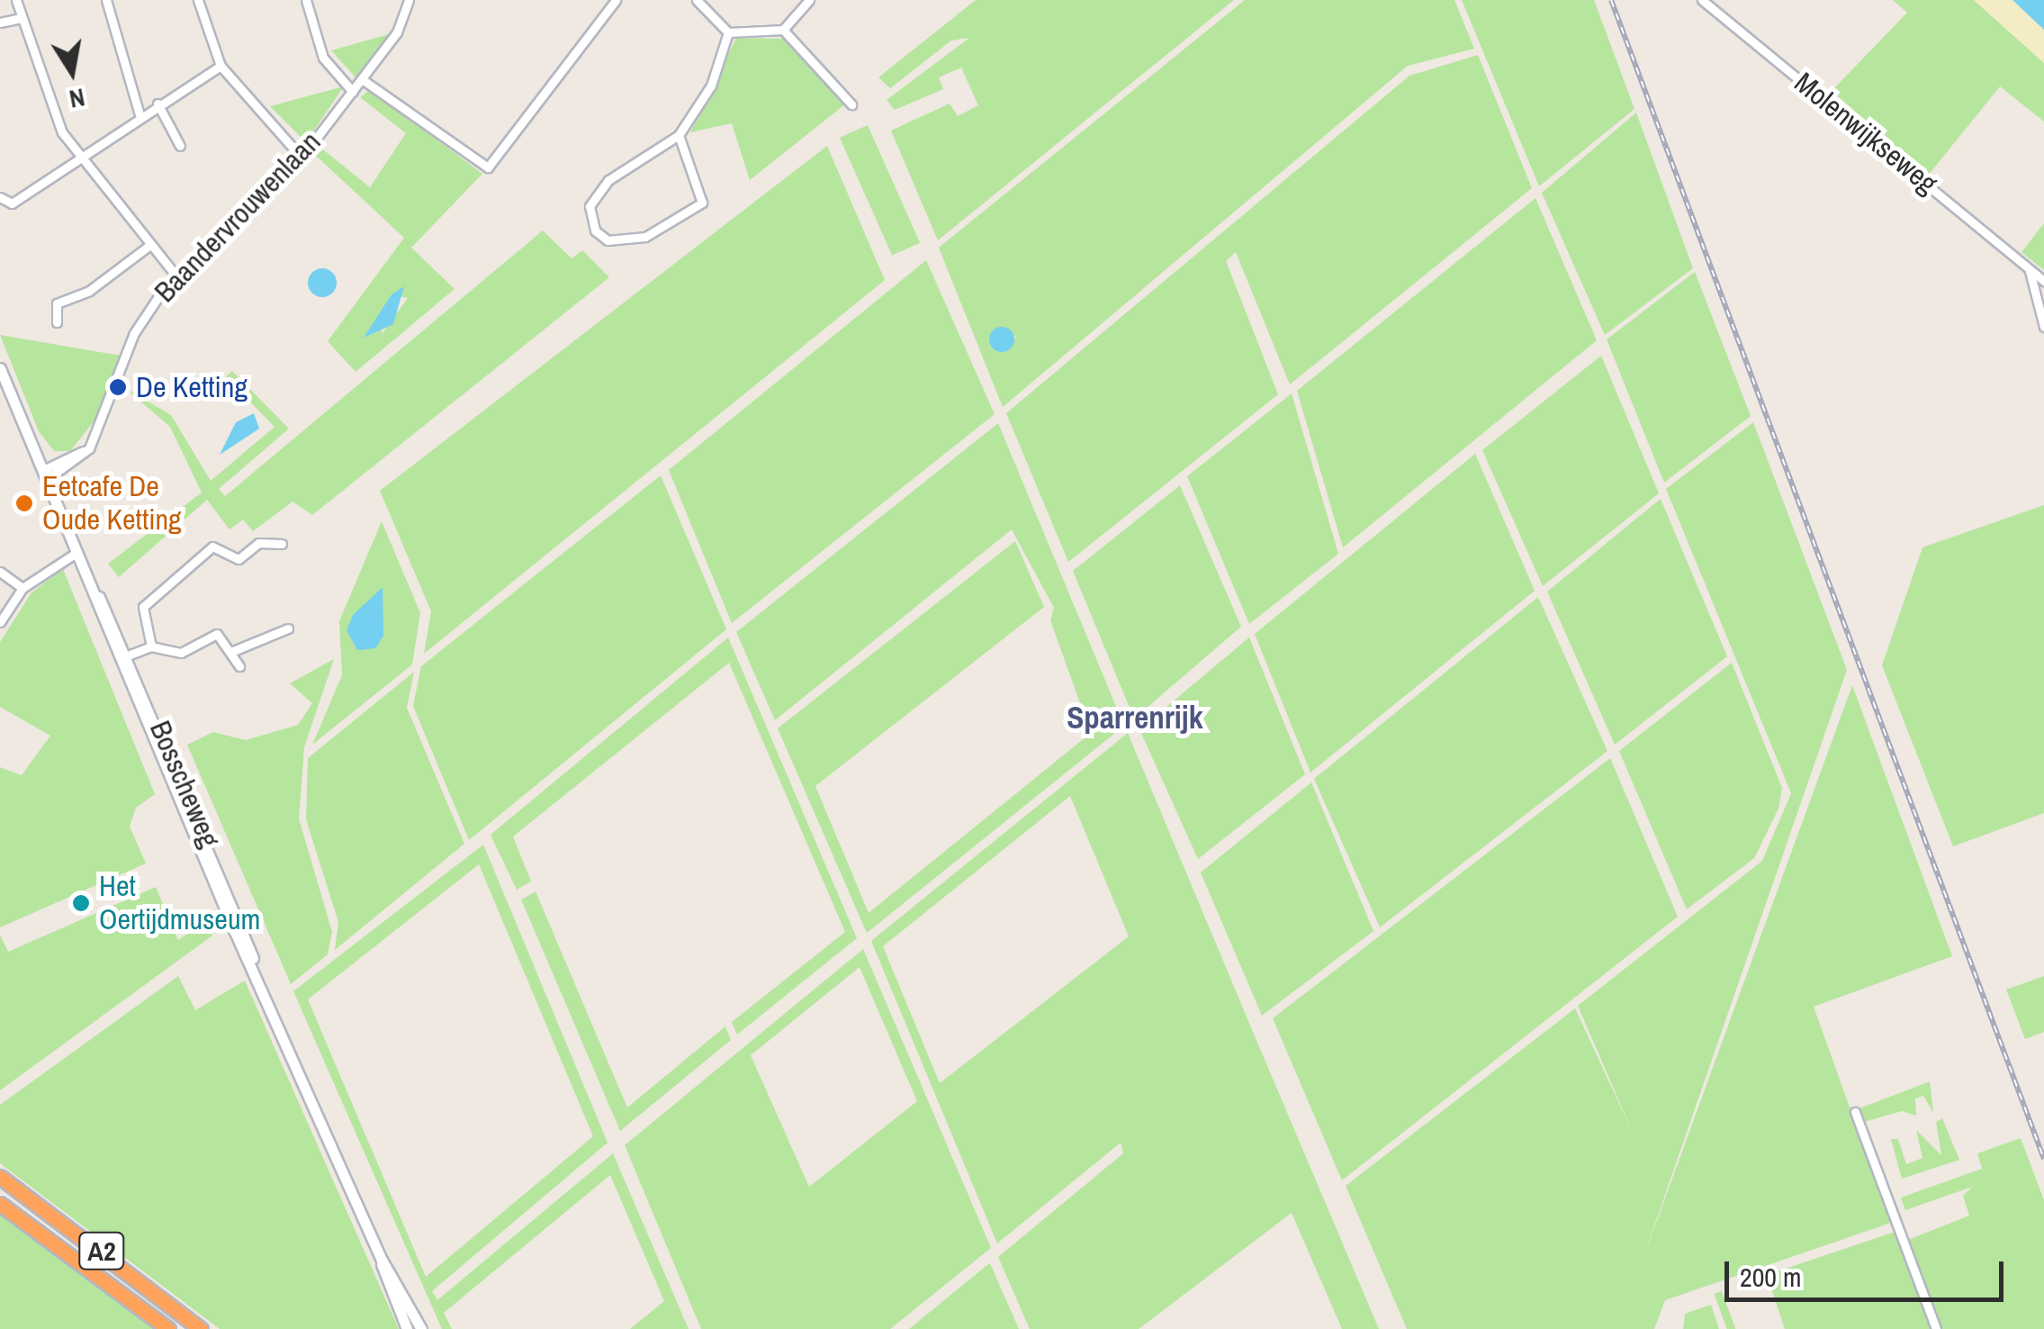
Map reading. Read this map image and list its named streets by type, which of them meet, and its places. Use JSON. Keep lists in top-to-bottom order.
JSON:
{
  "streets": {
    "highway": ["A2"],
    "main road": ["Bosscheweg"],
    "street": ["Molenwijkseweg", "Baandervrouwenlaan"]
  },
  "crossings": [
    ["Baandervrouwenlaan", "Bosscheweg"]
  ],
  "districts": ["Sparrenrijk"],
  "places": ["De Ketting", "Eetcafe De Oude Ketting", "Het Oertijdmuseum"],
  "scale_bar": "200 m",
  "north": "bottom"
}
